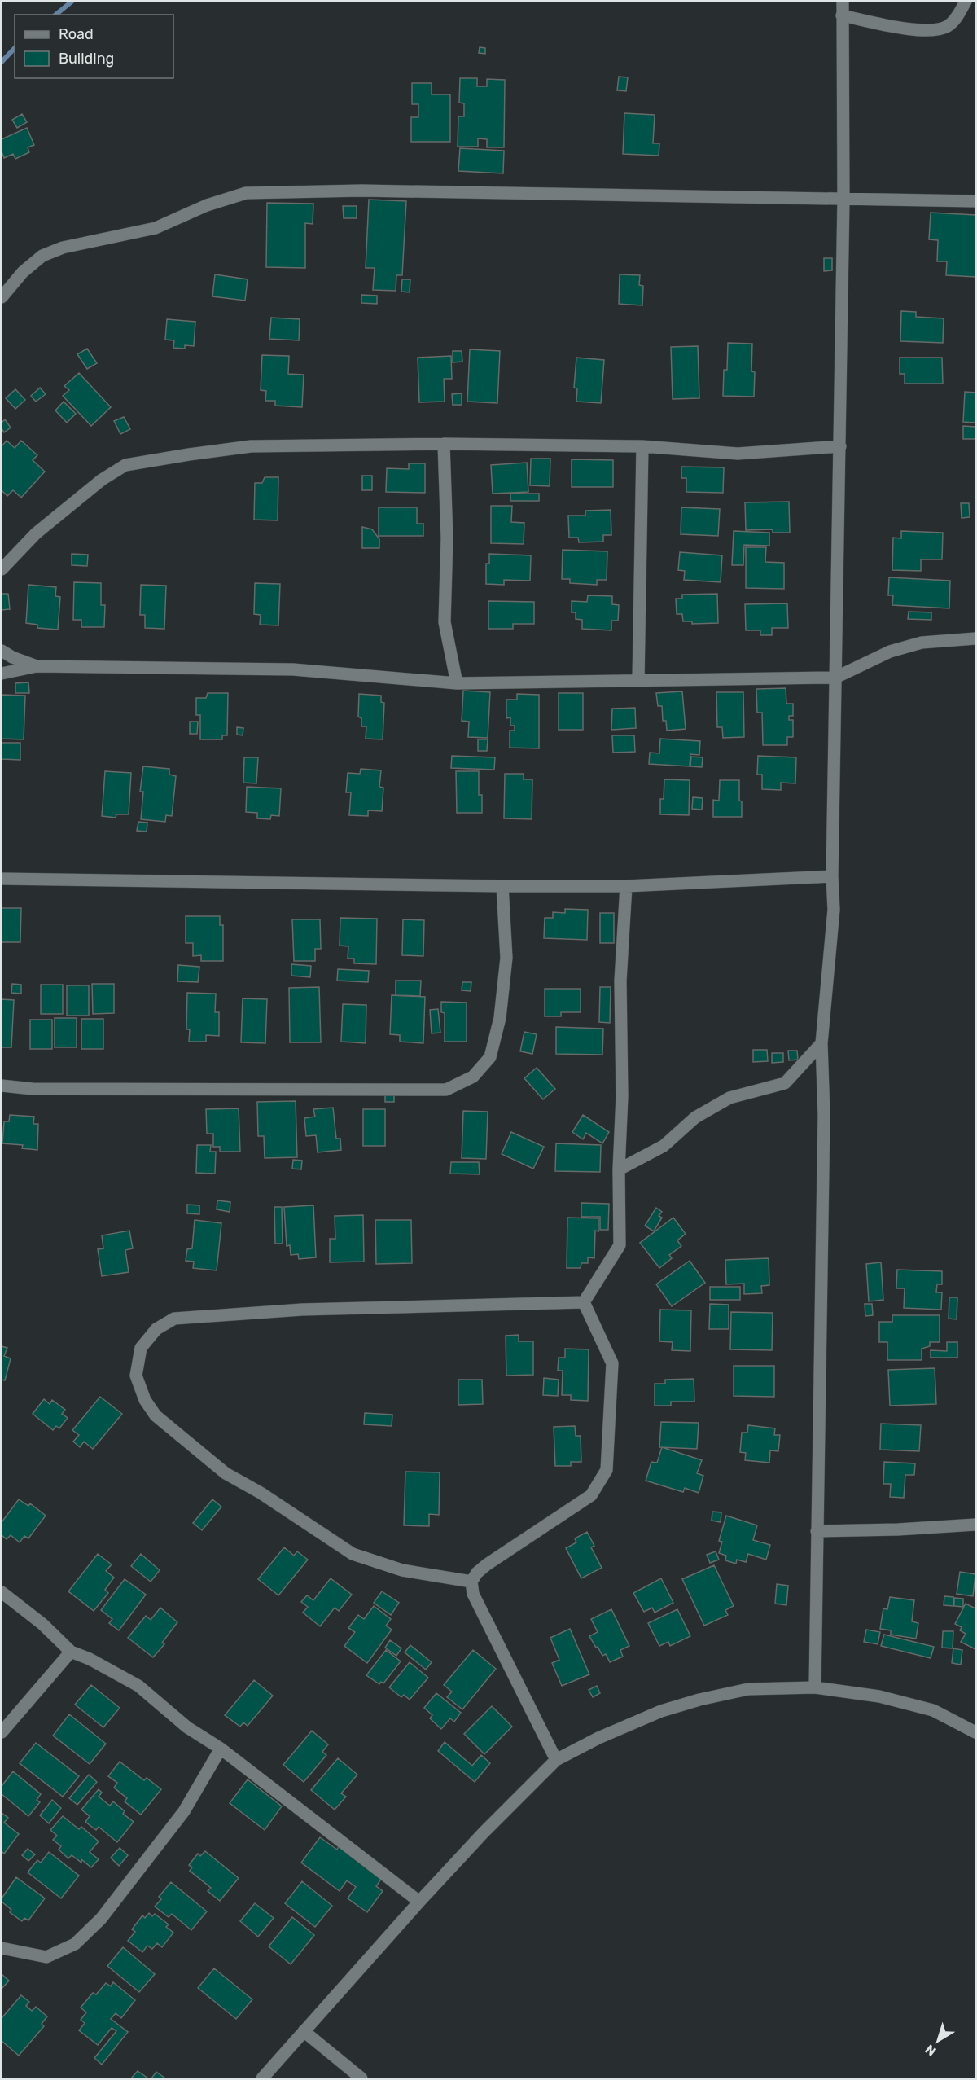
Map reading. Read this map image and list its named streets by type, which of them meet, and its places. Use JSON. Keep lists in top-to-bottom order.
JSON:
{
  "legend": ["Road", "Building"],
  "north": "bottom left"
}
